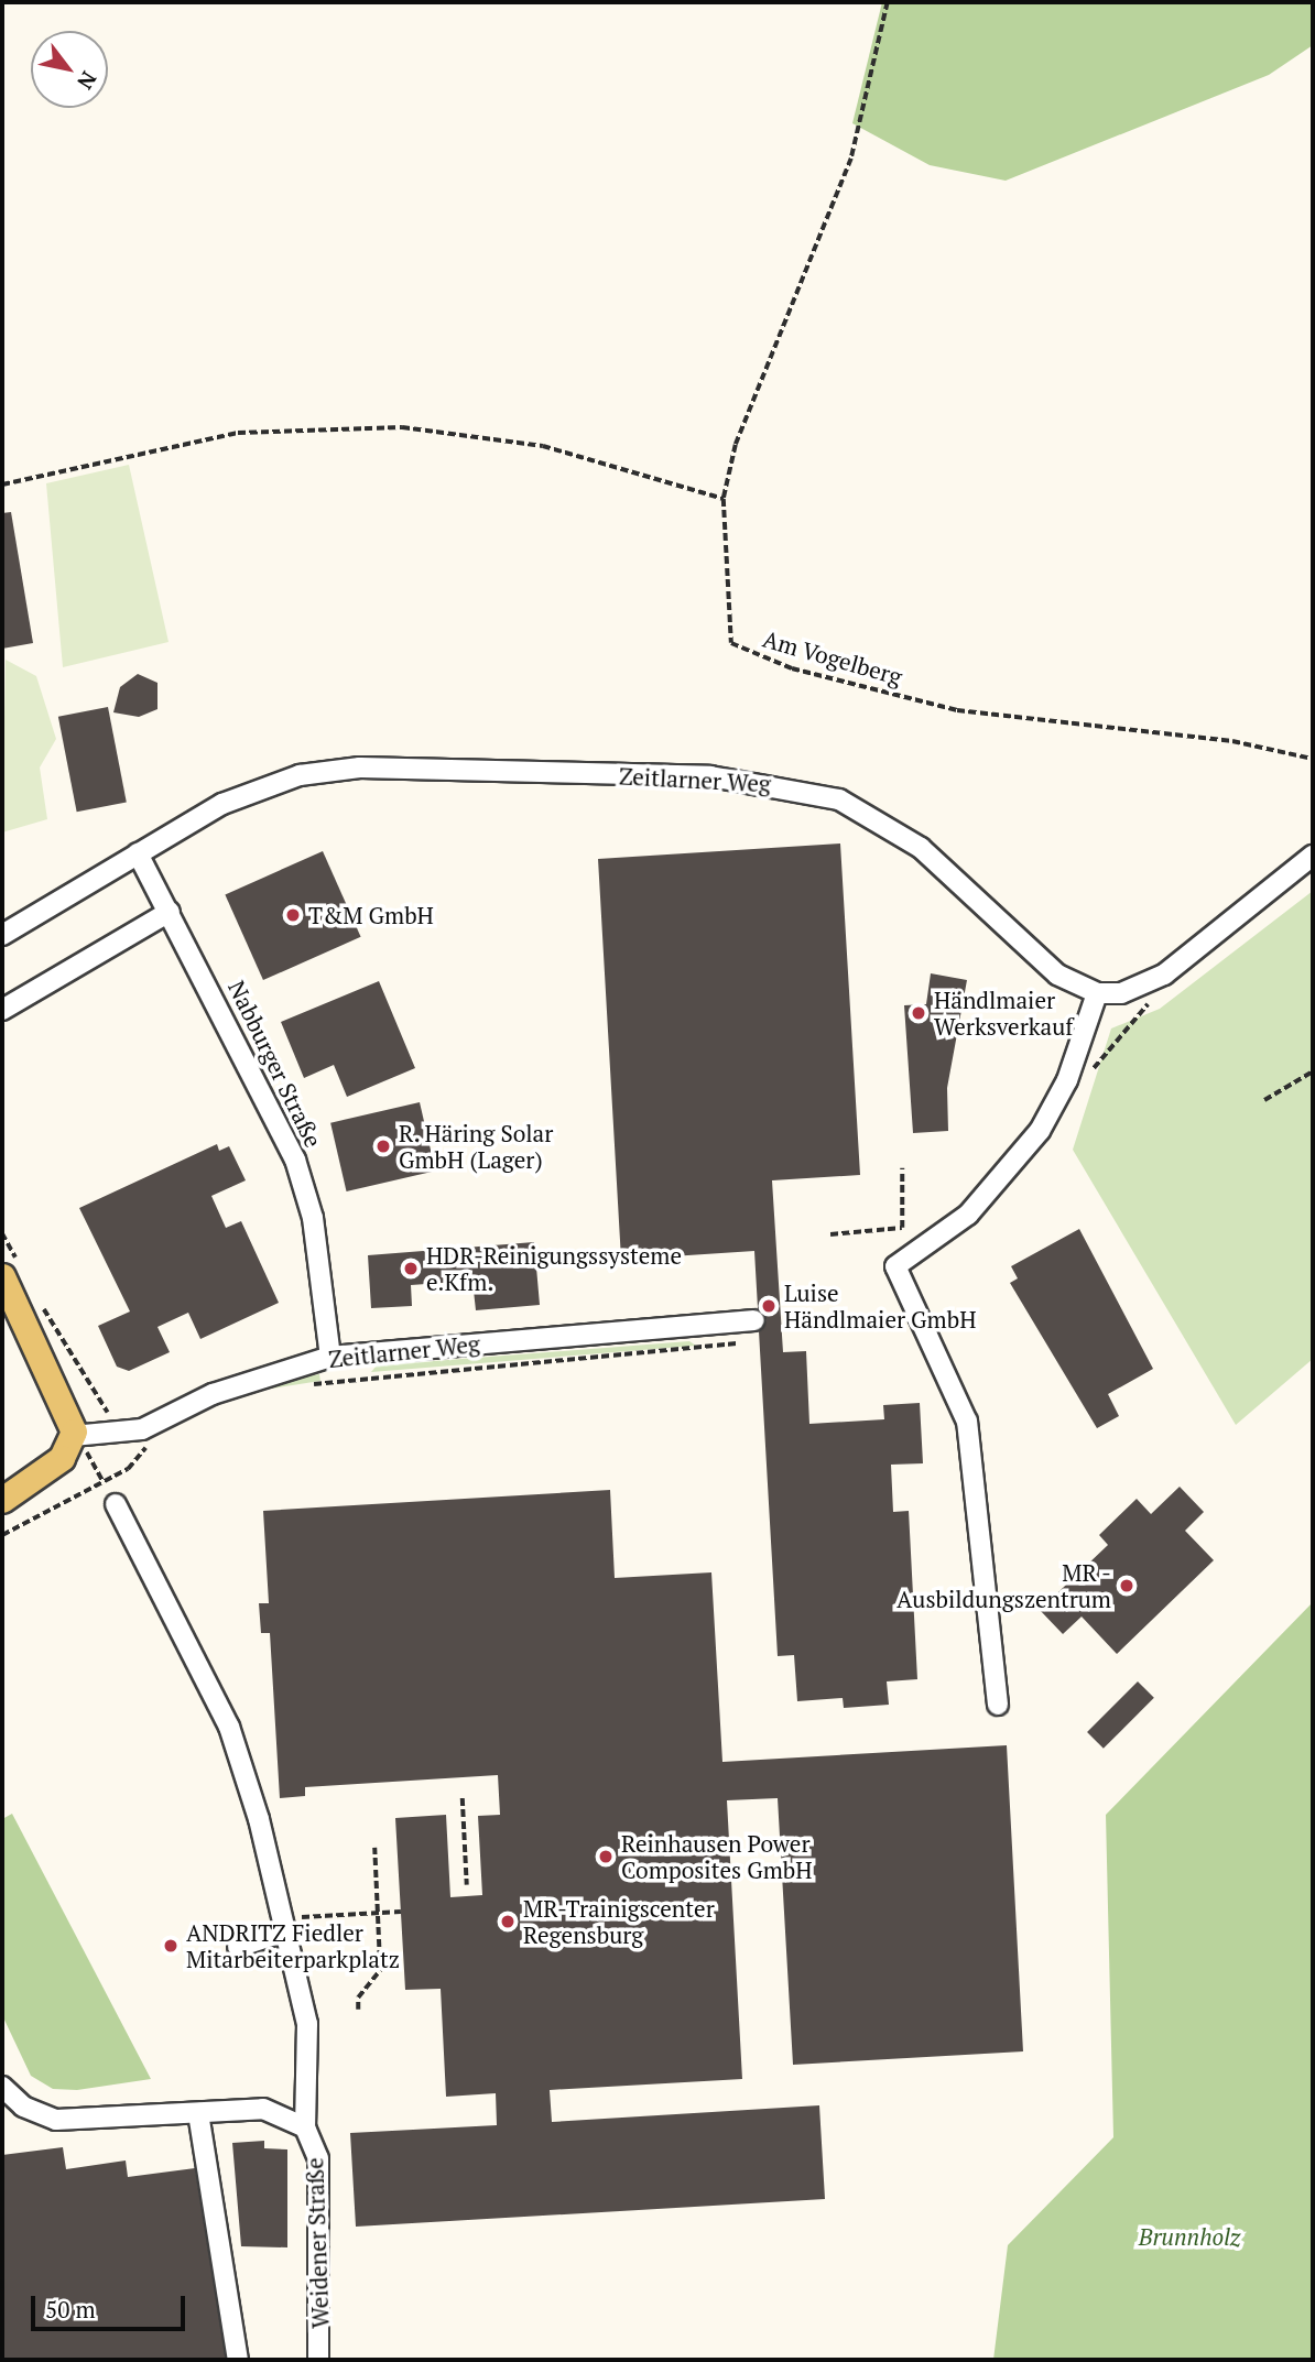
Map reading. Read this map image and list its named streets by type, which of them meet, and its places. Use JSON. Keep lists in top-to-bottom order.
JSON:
{
  "streets": {
    "street": ["Zeitlarner Weg", "Nabburger Straße", "Weidener Straße"],
    "path": ["Am Vogelberg"]
  },
  "crossings": [
    ["Zeitlarner Weg", "Nabburger Straße"]
  ],
  "parks": ["Brunnholz"],
  "places": [
    "T&M GmbH",
    "Händlmaier Werksverkauf",
    "R. Häring Solar GmbH (Lager)",
    "HDR-Reinigungssysteme e.Kfm.",
    "Luise Händlmaier GmbH",
    "MR - Ausbildungszentrum",
    "Reinhausen Power Composites GmbH",
    "MR-Trainigscenter Regensburg",
    "ANDRITZ Fiedler Mitarbeiterparkplatz"
  ],
  "scale_bar": "50 m",
  "north": "bottom right"
}
